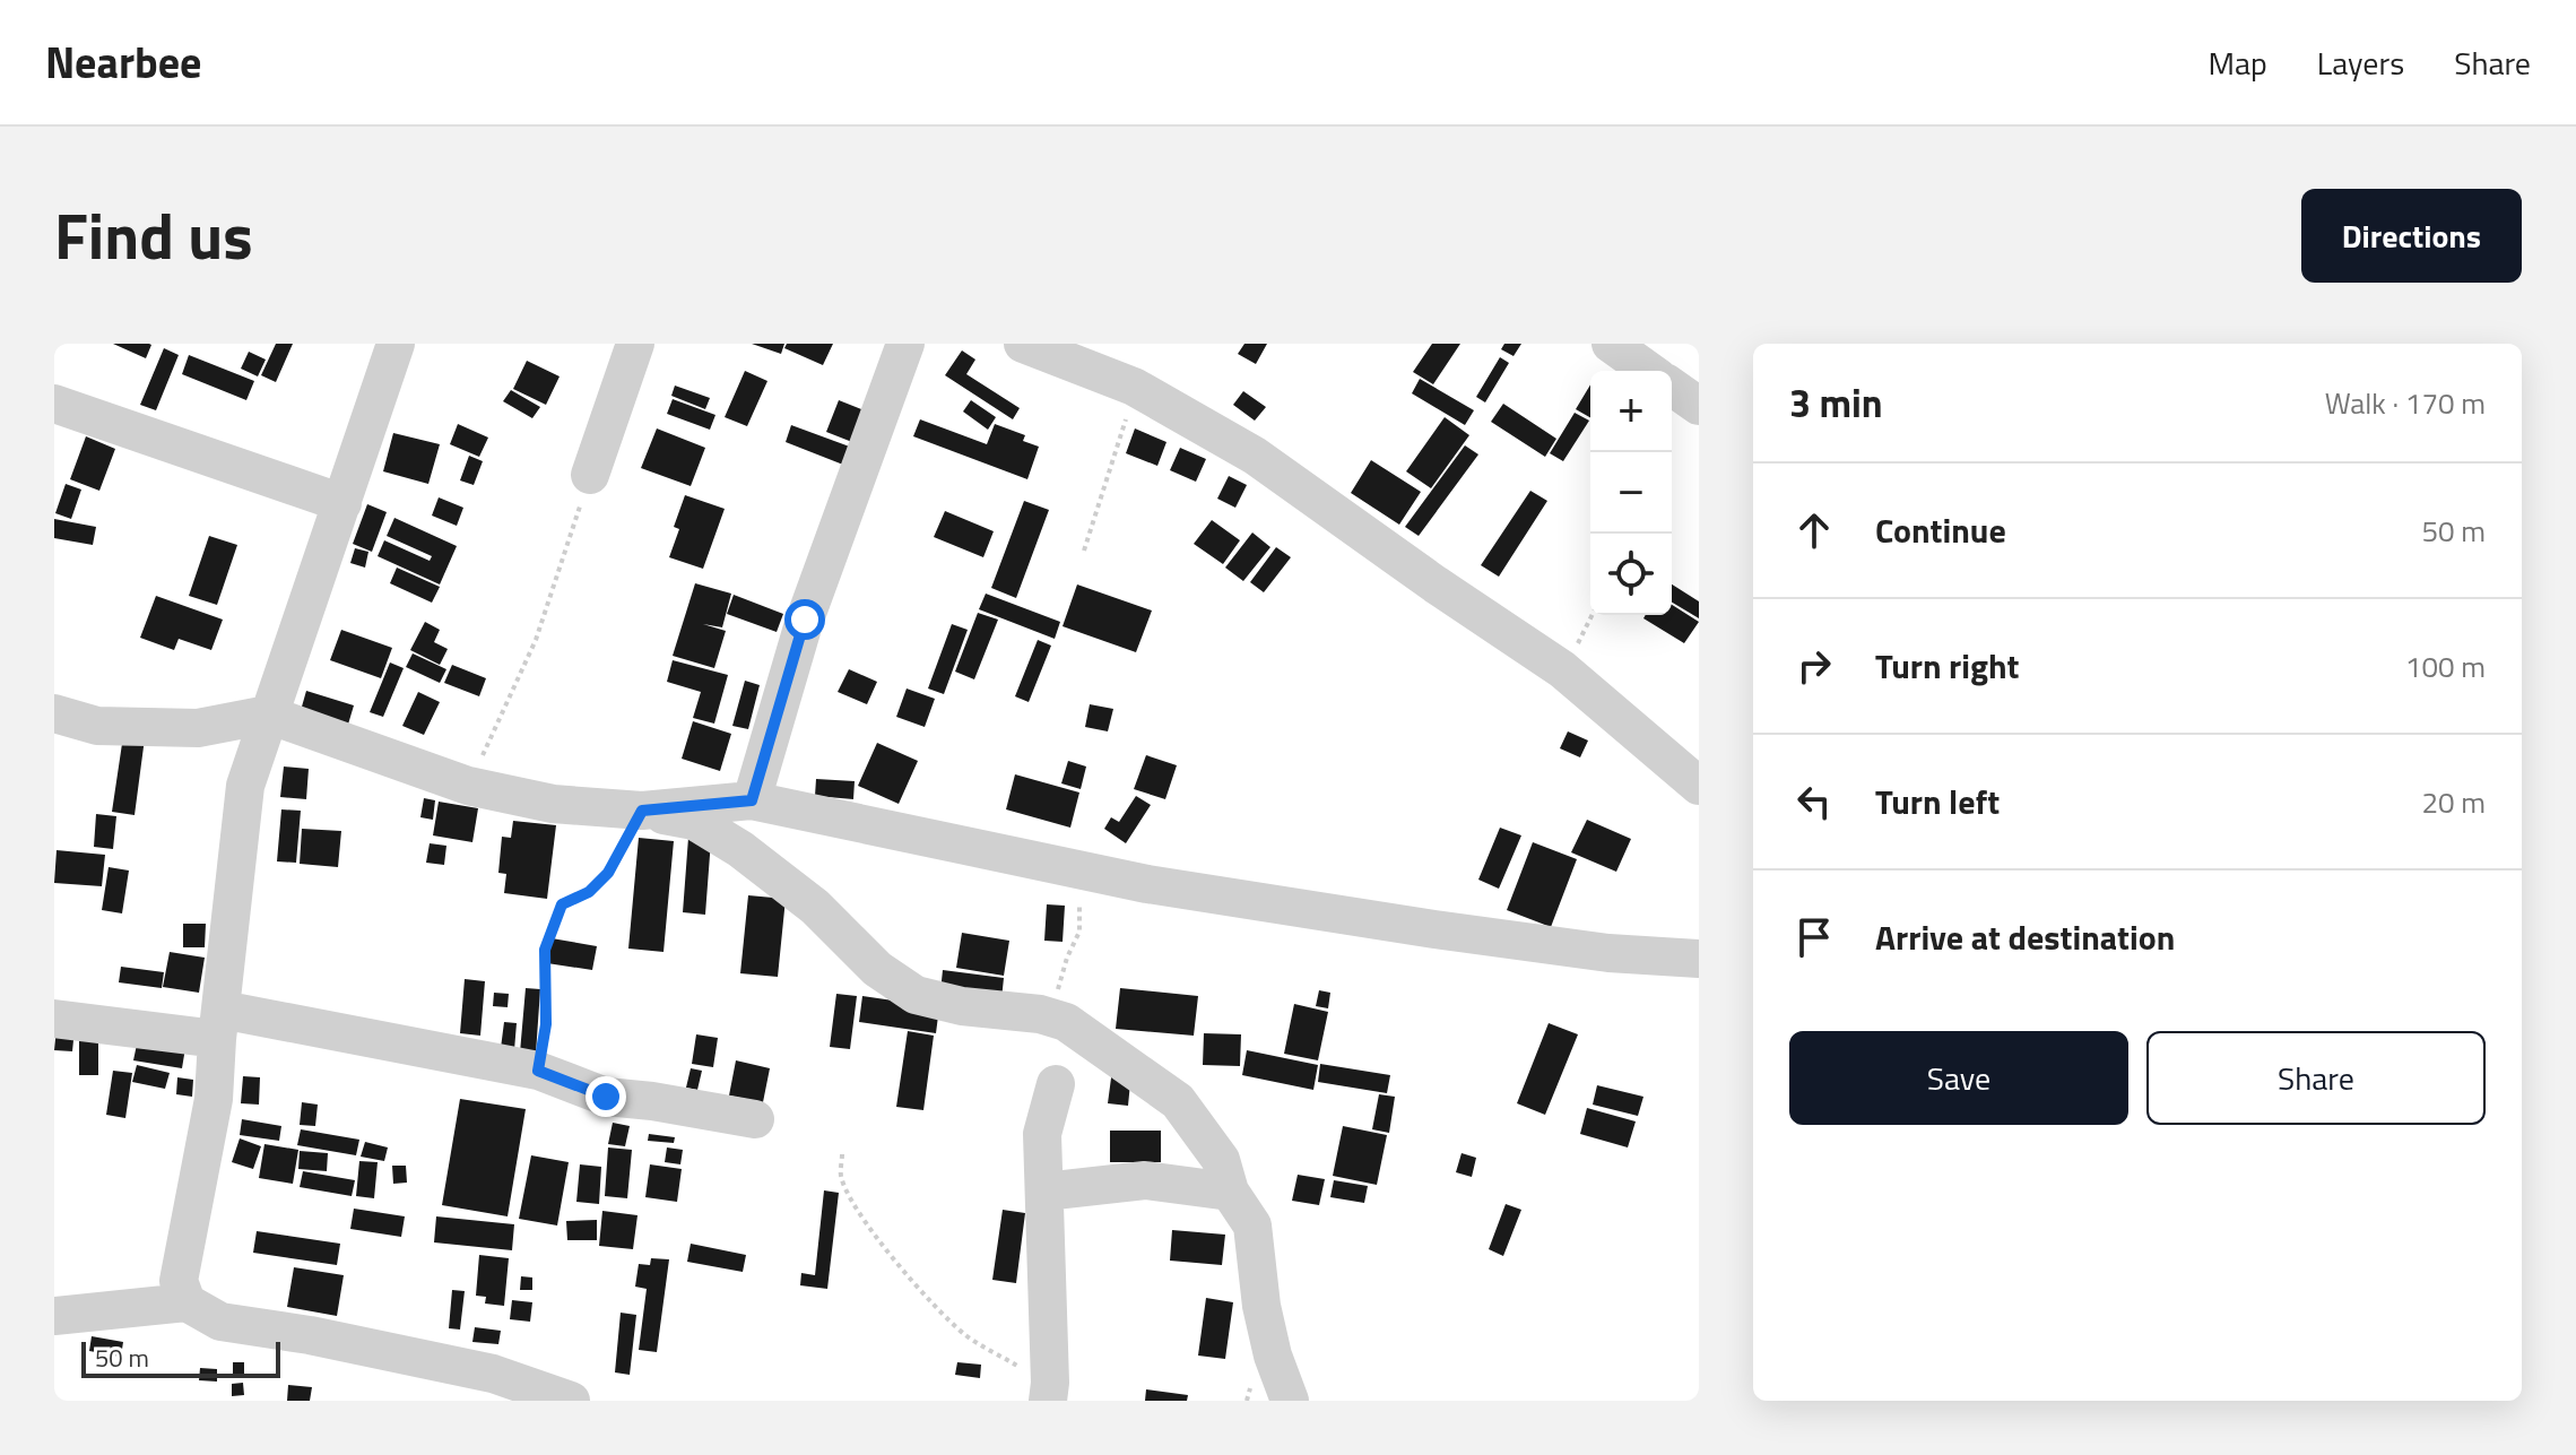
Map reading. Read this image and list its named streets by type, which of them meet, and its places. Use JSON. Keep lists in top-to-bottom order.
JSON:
{
  "scale_bar": "50 m",
  "page": {
    "header": "Nearbee",
    "nav": ["Map", "Layers", "Share"],
    "title": "Find us",
    "buttons": [
      "Directions",
      ["Save", "Share"]
    ],
    "heading": ["3 min", "Walk · 170 m"],
    "map_buttons": ["+", "−"],
    "list": [
      ["Continue", "50 m"],
      ["Turn right", "100 m"],
      ["Turn left", "20 m"],
      "Arrive at destination"
    ],
    "scale": "50 m"
  }
}
